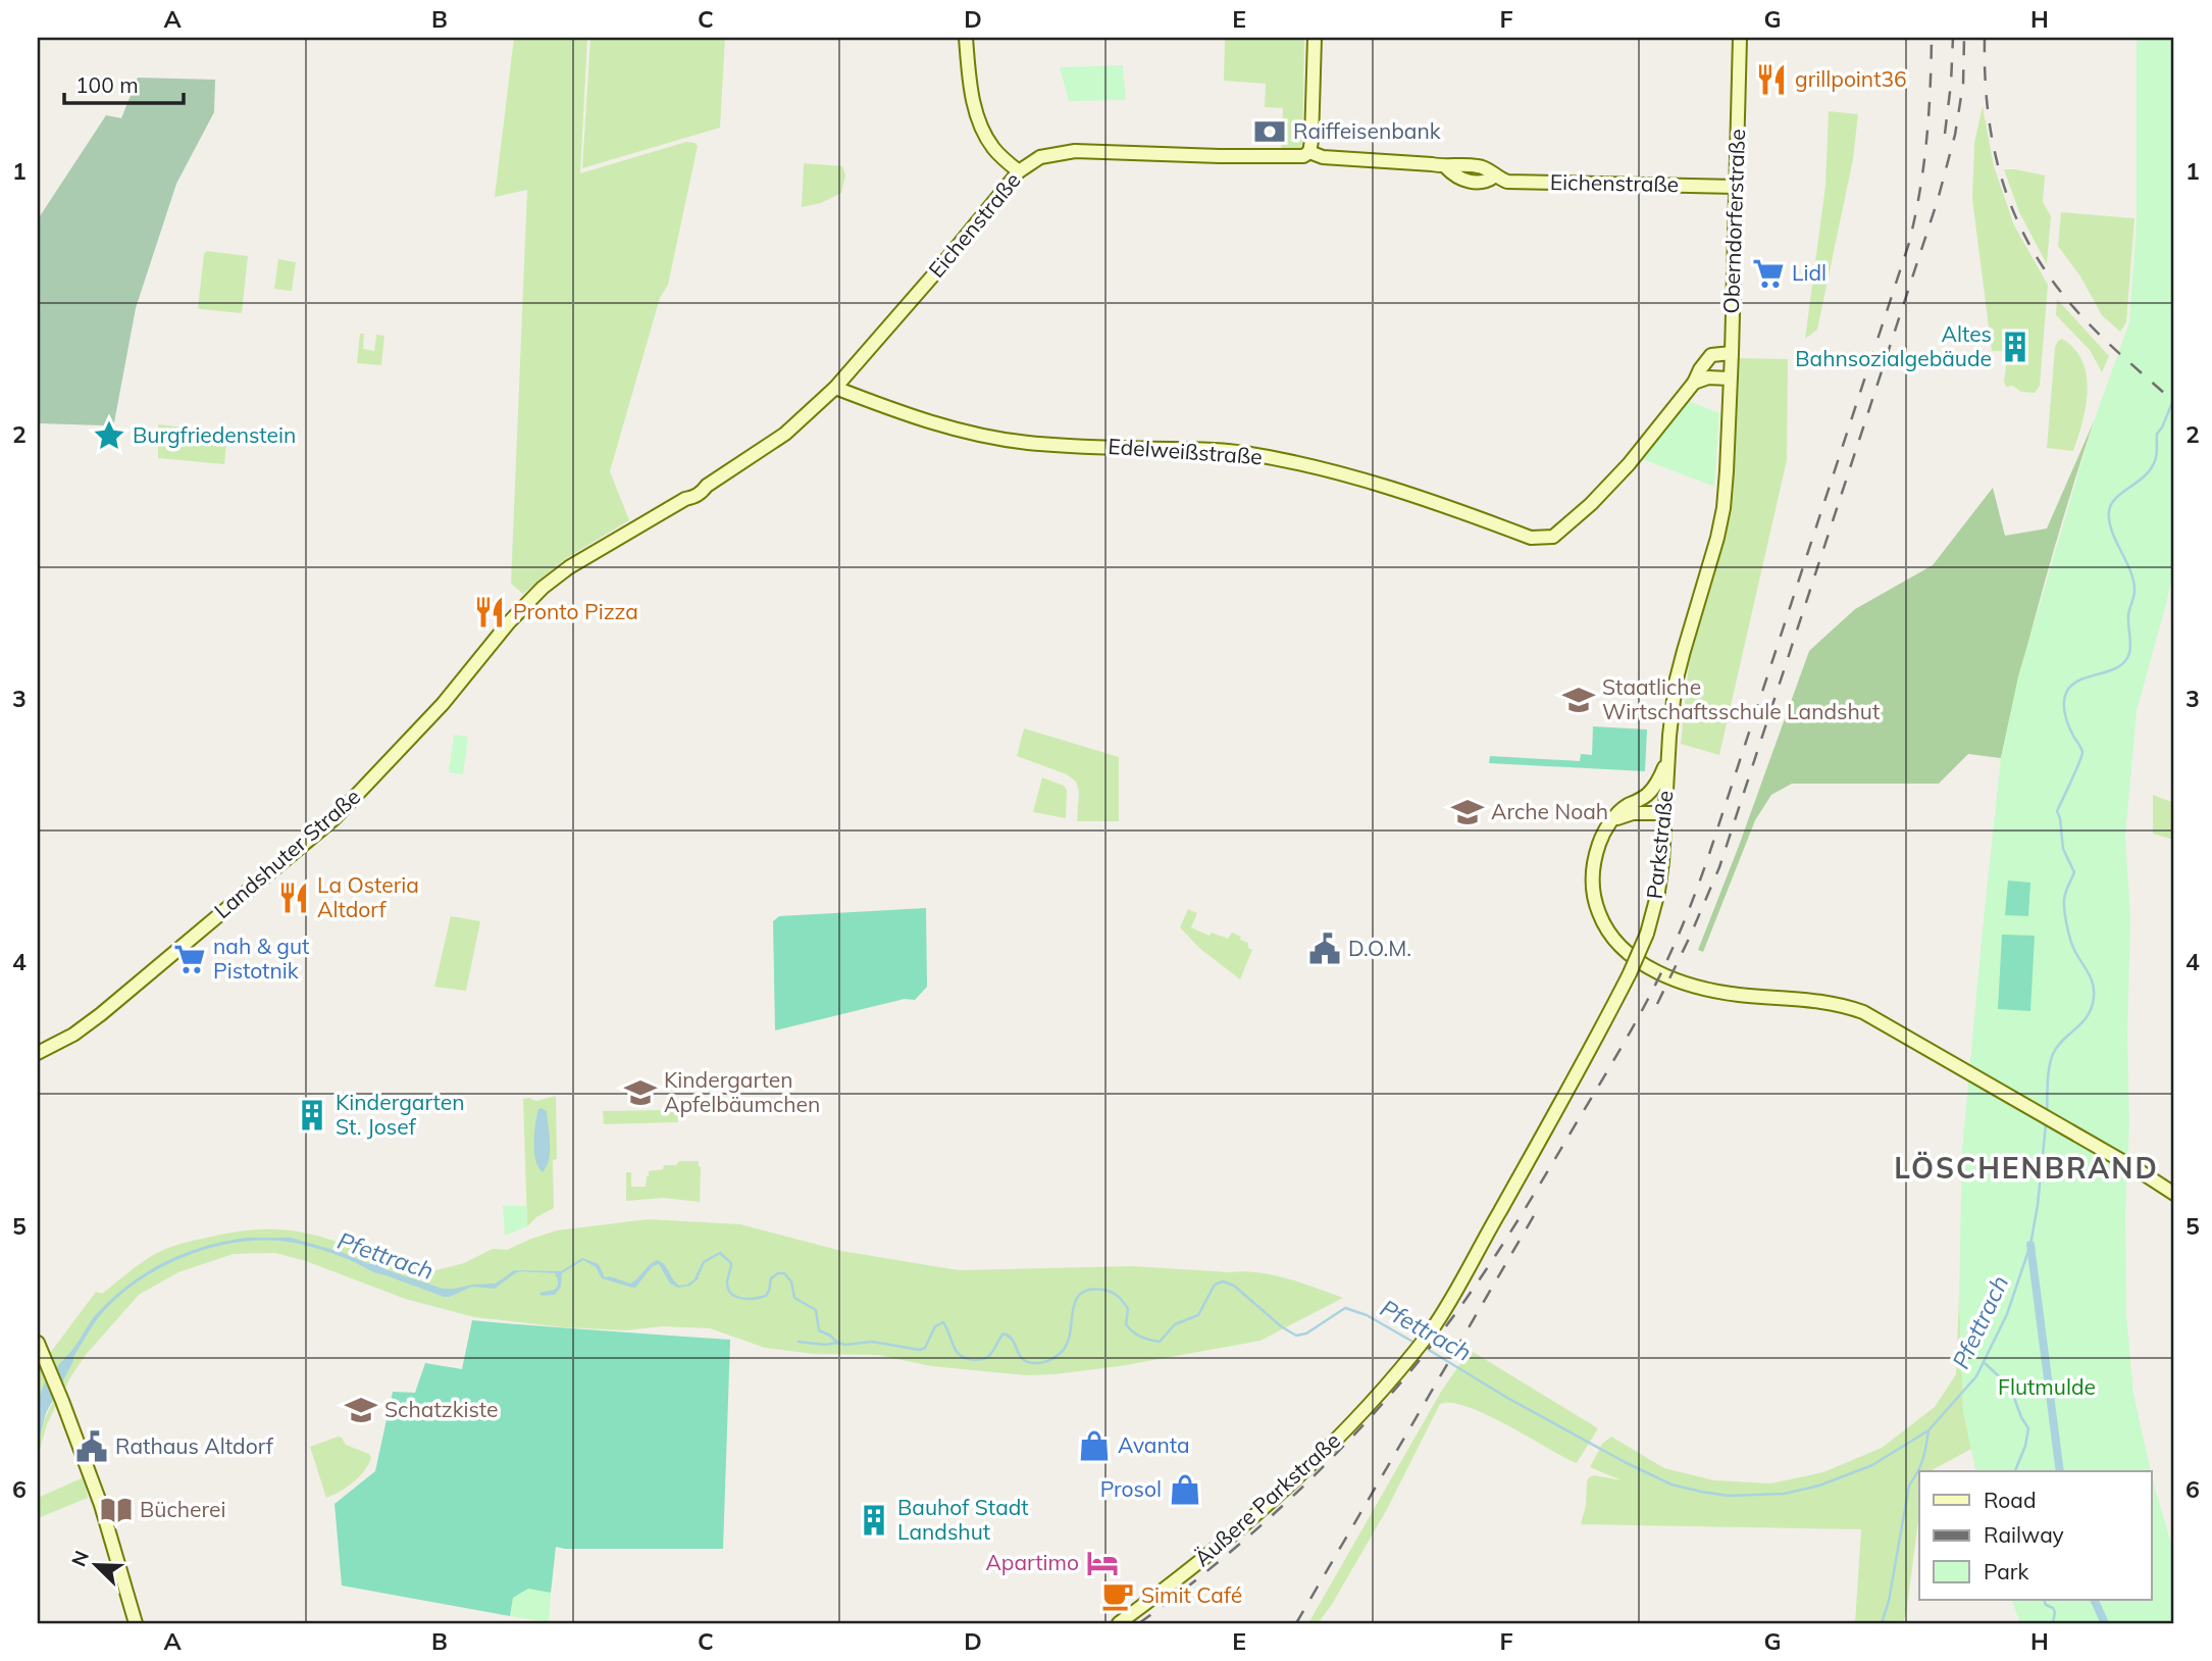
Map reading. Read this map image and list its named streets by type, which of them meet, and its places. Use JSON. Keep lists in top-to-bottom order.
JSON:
{
  "streets": {
    "street": [
      "Eichenstraße",
      "Oberndorferstraße",
      "Edelweißstraße",
      "Parkstraße",
      "Landshuter Straße",
      "Äußere Parkstraße"
    ]
  },
  "crossings": [
    ["Eichenstraße", "Oberndorferstraße"],
    ["Eichenstraße", "Edelweißstraße"],
    ["Eichenstraße", "Landshuter Straße"],
    ["Oberndorferstraße", "Parkstraße"],
    ["Parkstraße", "Äußere Parkstraße"]
  ],
  "districts": ["LÖSCHENBRAND"],
  "water": ["Pfettrach"],
  "parks": ["Flutmulde"],
  "places": {
    "restaurant": ["grillpoint36", "Pronto Pizza", "La Osteria Altdorf"],
    "bank": ["Raiffeisenbank"],
    "supermarket": ["Lidl", "nah & gut Pistotnik"],
    "building": ["Altes Bahnsozialgebäude", "Kindergarten St. Josef", "Bauhof Stadt Landshut"],
    "place": ["Burgfriedenstein"],
    "school or university": [
      "Staatliche Wirtschaftsschule Landshut",
      "Arche Noah",
      "Kindergarten Apfelbäumchen",
      "Schatzkiste"
    ],
    "public building": ["D.O.M.", "Rathaus Altdorf"],
    "shop": ["Avanta", "Prosol"],
    "library": ["Bücherei"],
    "hotel": ["Apartimo"],
    "cafe": ["Simit Café"]
  },
  "legend": ["Road", "Railway", "Park"],
  "scale_bar": "100 m",
  "north": "top left",
  "grid": {
    "columns": [
      "A",
      "B",
      "C",
      "D",
      "E",
      "F",
      "G",
      "H"
    ],
    "rows": [
      "1",
      "2",
      "3",
      "4",
      "5",
      "6"
    ]
  }
}
